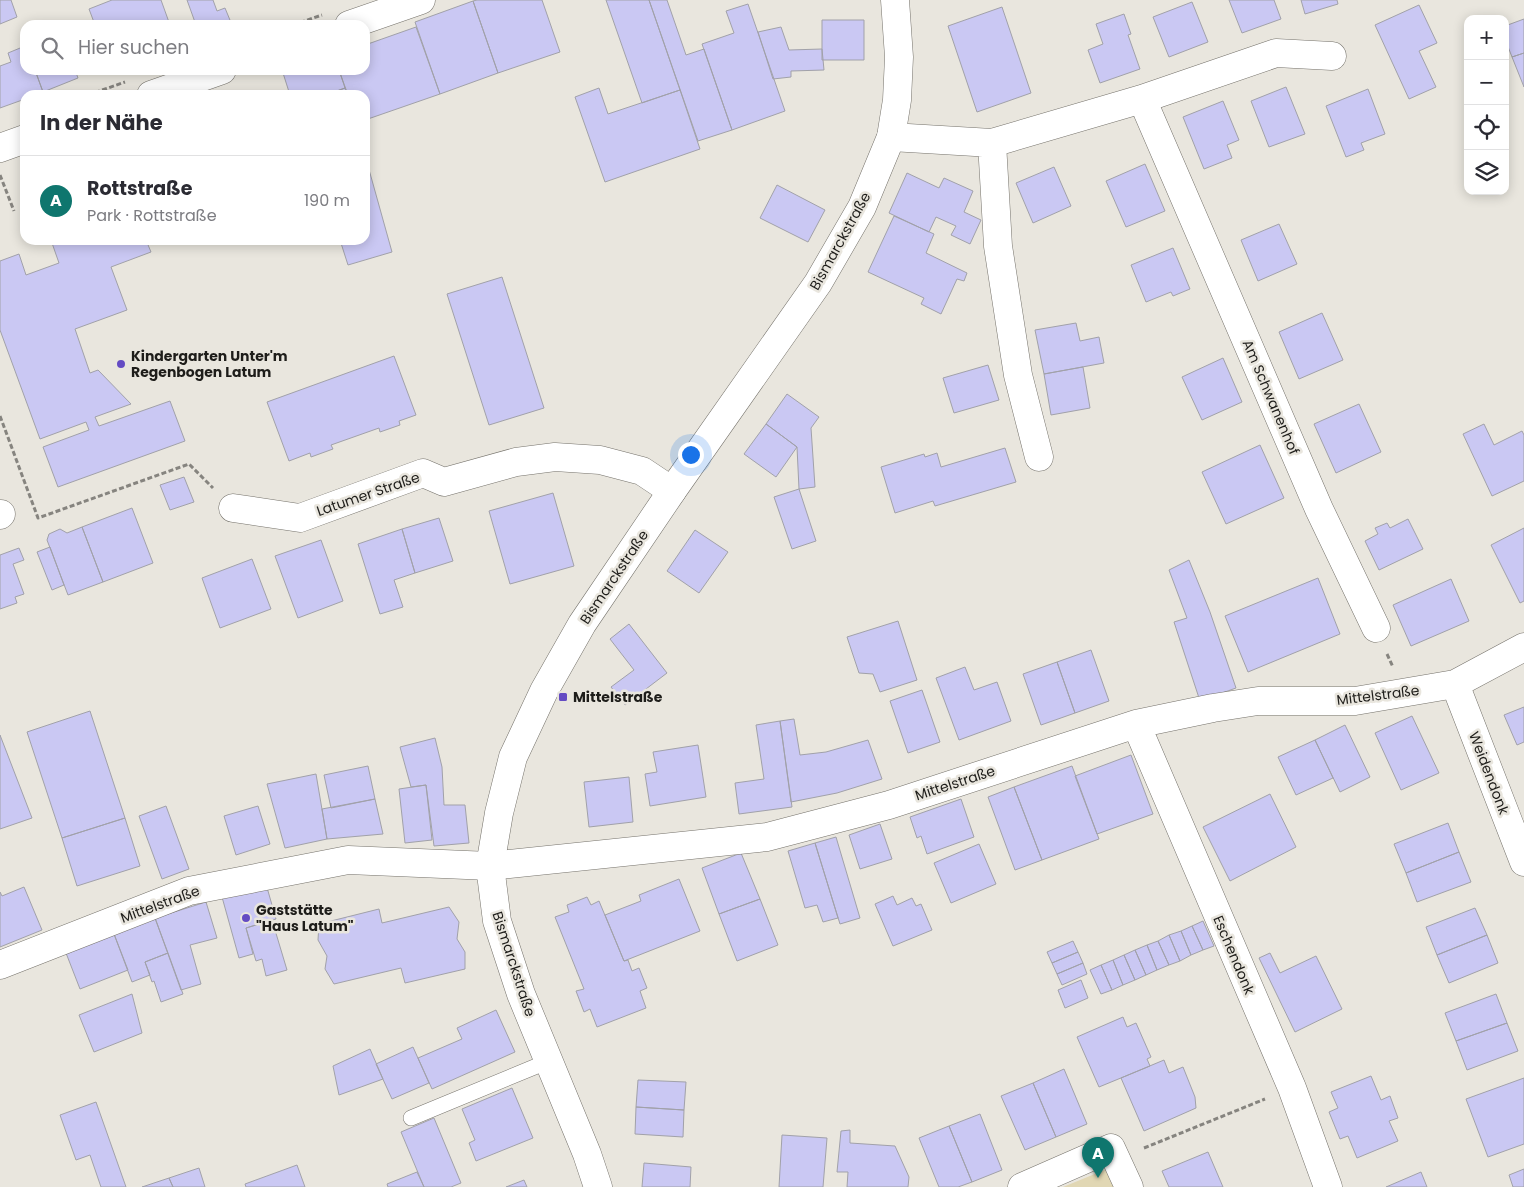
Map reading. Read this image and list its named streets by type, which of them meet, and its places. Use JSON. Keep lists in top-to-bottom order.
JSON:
{
  "streets": {
    "street": [
      "Bismarckstraße",
      "Am Schwanenhof",
      "Latumer Straße",
      "Mittelstraße",
      "Weidendonk",
      "Eschendonk"
    ]
  },
  "crossings": [
    ["Bismarckstraße", "Latumer Straße"],
    ["Bismarckstraße", "Mittelstraße"],
    ["Mittelstraße", "Weidendonk"],
    ["Mittelstraße", "Eschendonk"]
  ],
  "places": {
    "other": ["Kindergarten Unter'm Regenbogen Latum", "Gaststätte \"Haus Latum\""],
    "transit": ["Mittelstraße"]
  },
  "page": {
    "map_buttons": ["+", "−"],
    "search": "Hier suchen",
    "heading": "In der Nähe",
    "list": [
      {
        "mark": "A",
        "name": "Rottstraße",
        "note": "Park · Rottstraße",
        "value": "190 m"
      }
    ],
    "pins": "A"
  }
}
